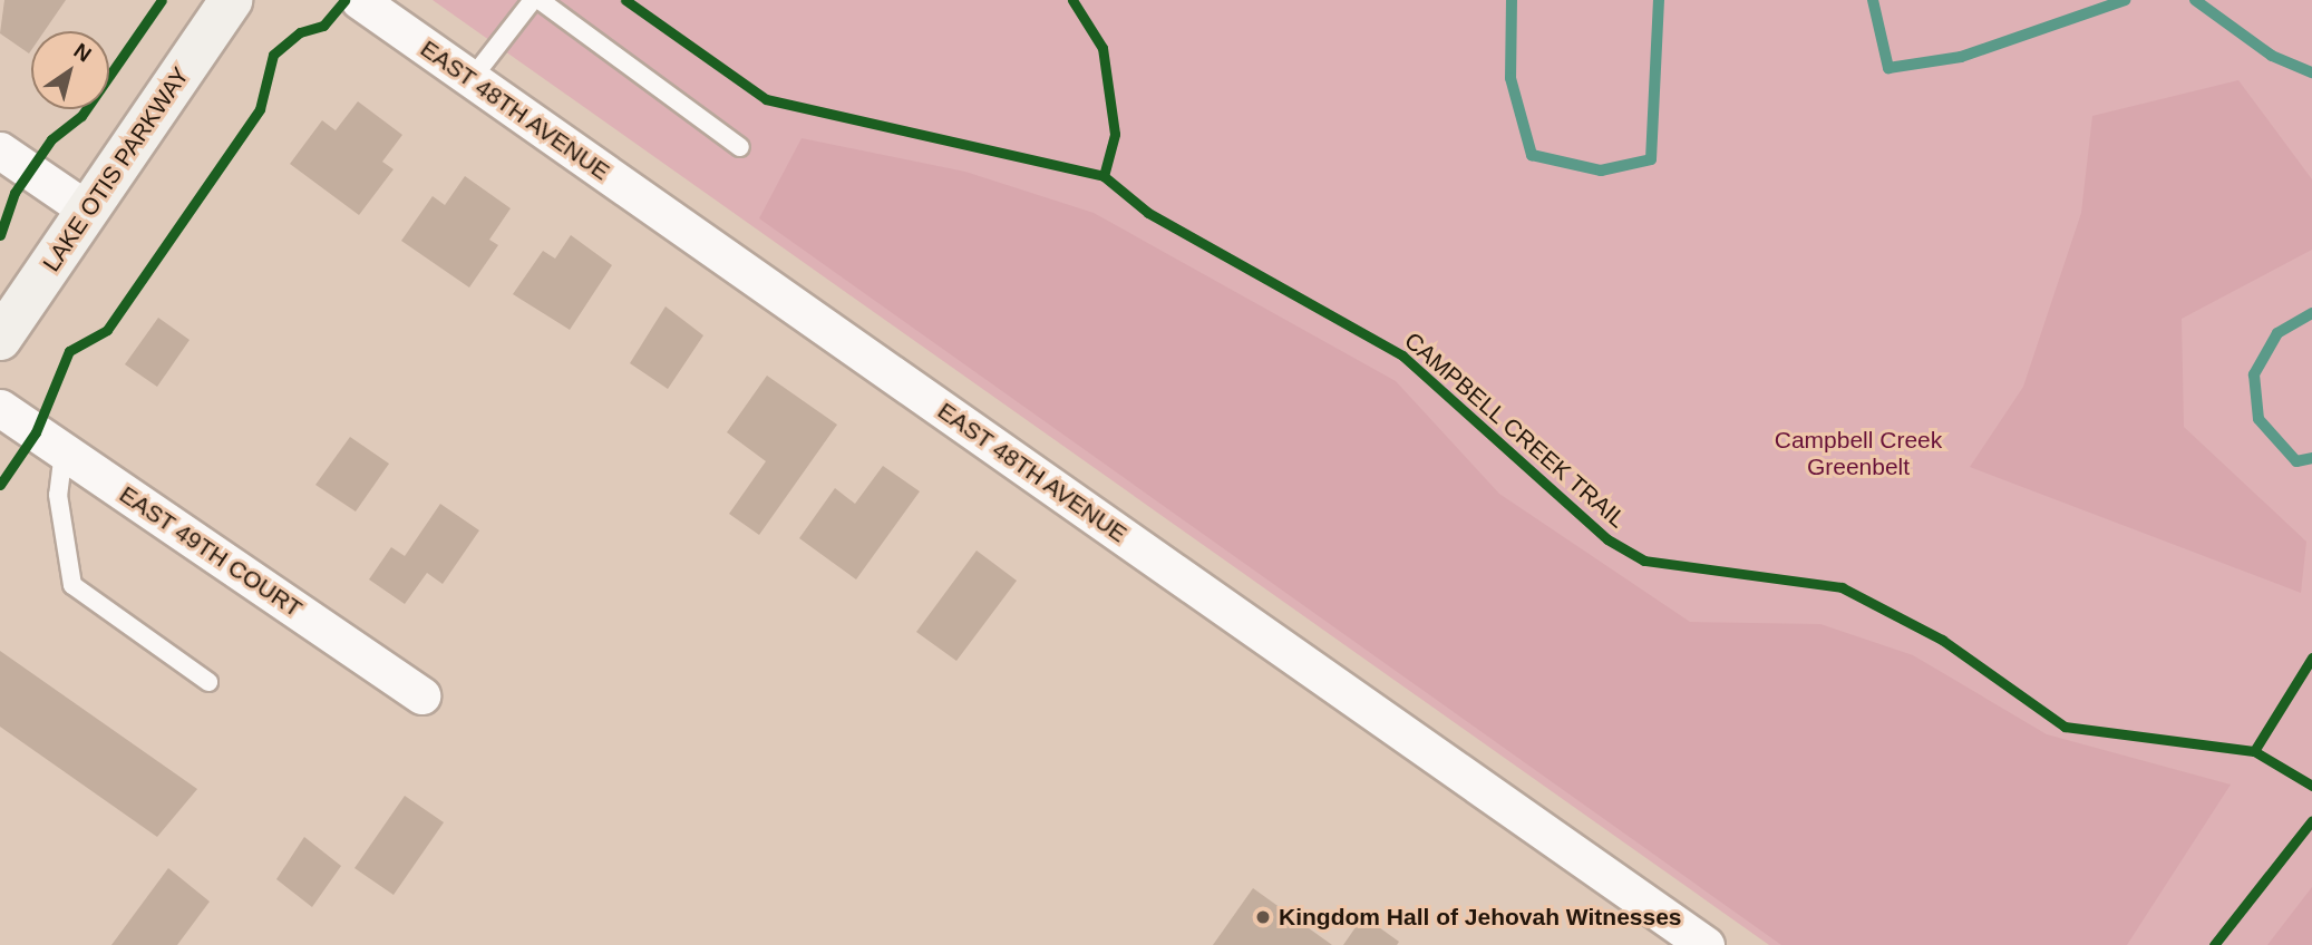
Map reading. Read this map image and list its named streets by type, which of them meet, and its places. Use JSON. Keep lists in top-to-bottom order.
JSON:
{
  "streets": {
    "main road": ["LAKE OTIS PARKWAY"],
    "street": ["EAST 48TH AVENUE", "EAST 49TH COURT"],
    "cycle path": ["CAMPBELL CREEK TRAIL"]
  },
  "parks": ["Campbell Creek Greenbelt"],
  "places": ["Kingdom Hall of Jehovah Witnesses"],
  "north": "top right"
}
